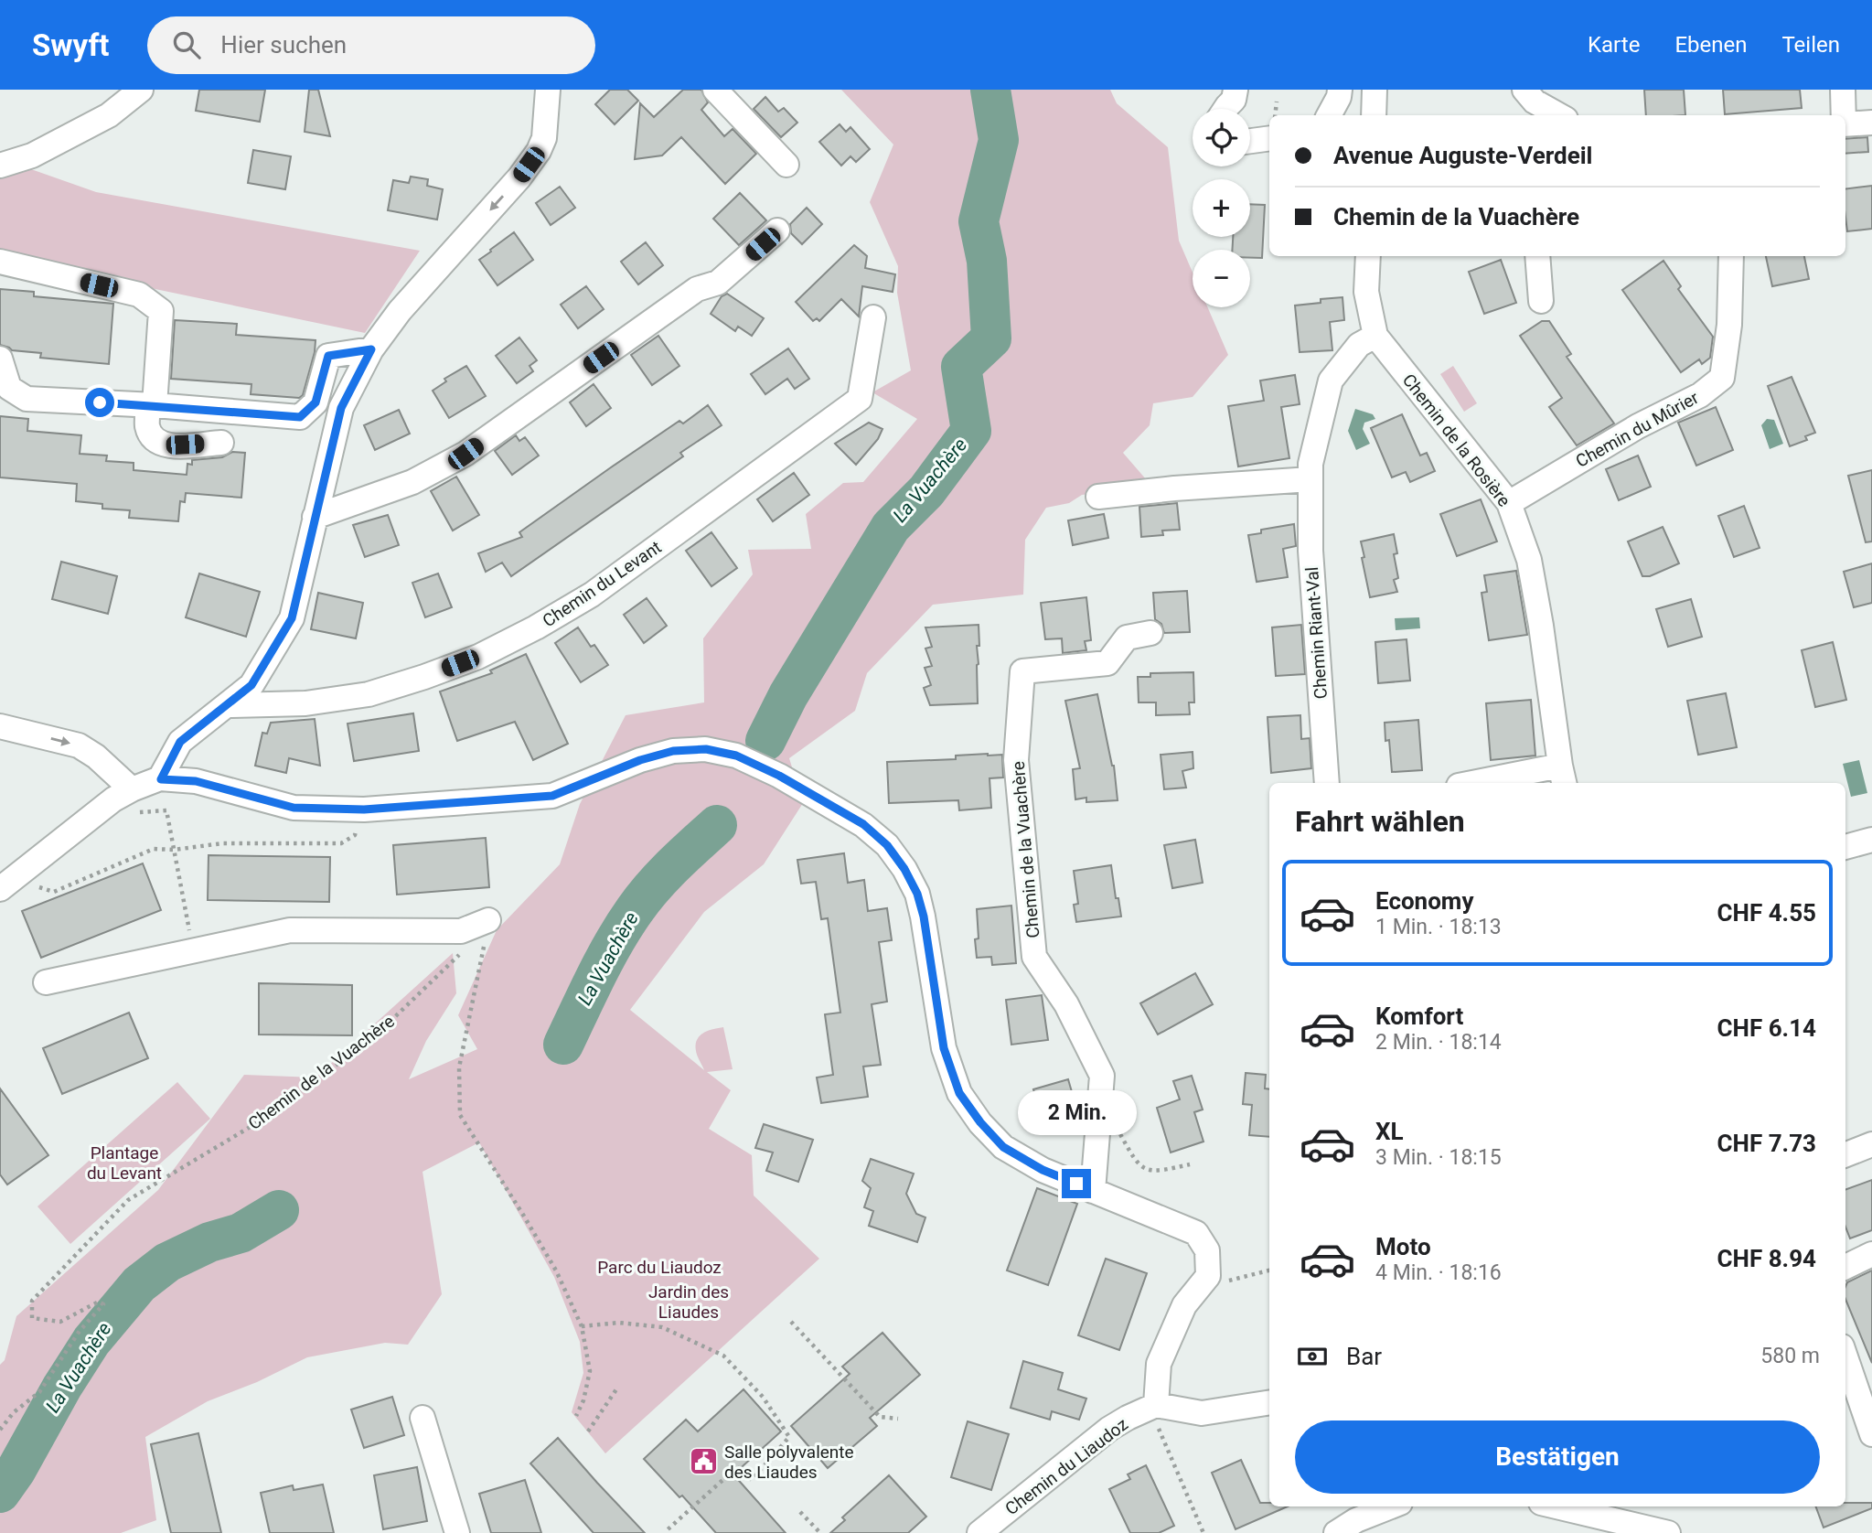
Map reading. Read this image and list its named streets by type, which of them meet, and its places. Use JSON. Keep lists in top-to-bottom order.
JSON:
{
  "streets": {
    "street": [
      "Chemin du Mûrier",
      "Chemin de la Rosière",
      "Chemin du Levant",
      "Chemin Riant-Val",
      "Chemin de la Vuachère",
      "Chemin du Liaudoz"
    ]
  },
  "crossings": [
    ["Chemin du Mûrier", "Chemin de la Rosière"],
    ["Chemin de la Rosière", "Chemin Riant-Val"]
  ],
  "water": ["La Vuachère"],
  "parks": ["Plantage du Levant", "Parc du Liaudoz", "Jardin des Liaudes"],
  "places": {
    "public building": ["Salle polyvalente des Liaudes"]
  },
  "page": {
    "header": "Swyft",
    "search": "Hier suchen",
    "nav": ["Karte", "Ebenen", "Teilen"],
    "map_buttons": ["+", "−"],
    "banner": ["Avenue Auguste-Verdeil", "Chemin de la Vuachère"],
    "heading": "Fahrt wählen",
    "list": [
      {
        "name": "Economy",
        "note": "1 Min. · 18:13",
        "value": "CHF 4.55"
      },
      {
        "name": "Komfort",
        "note": "2 Min. · 18:14",
        "value": "CHF 6.14"
      },
      {
        "name": "XL",
        "note": "3 Min. · 18:15",
        "value": "CHF 7.73"
      },
      {
        "name": "Moto",
        "note": "4 Min. · 18:16",
        "value": "CHF 8.94"
      }
    ],
    "bubble": "2 Min.",
    "pay": ["Bar", "580 m"],
    "buttons": "Bestätigen"
  }
}
